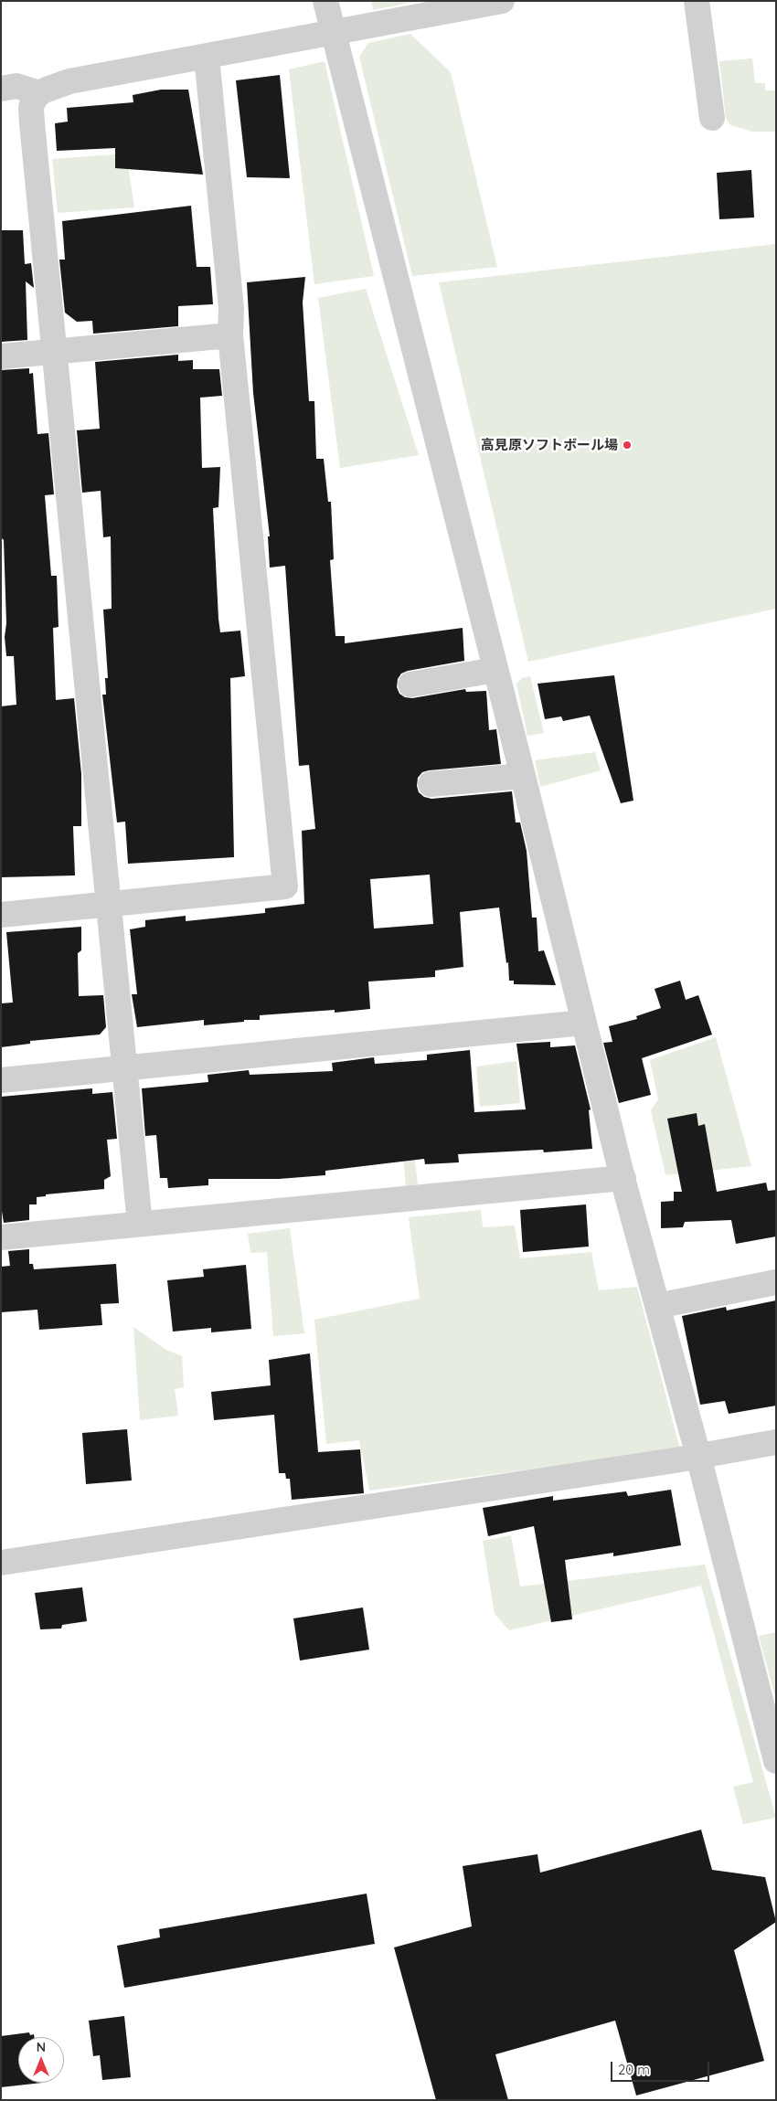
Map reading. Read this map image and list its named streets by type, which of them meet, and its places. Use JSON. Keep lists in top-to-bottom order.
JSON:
{
  "places": ["高見原ソフトボール場"],
  "scale_bar": "20 m",
  "north": "top"
}
